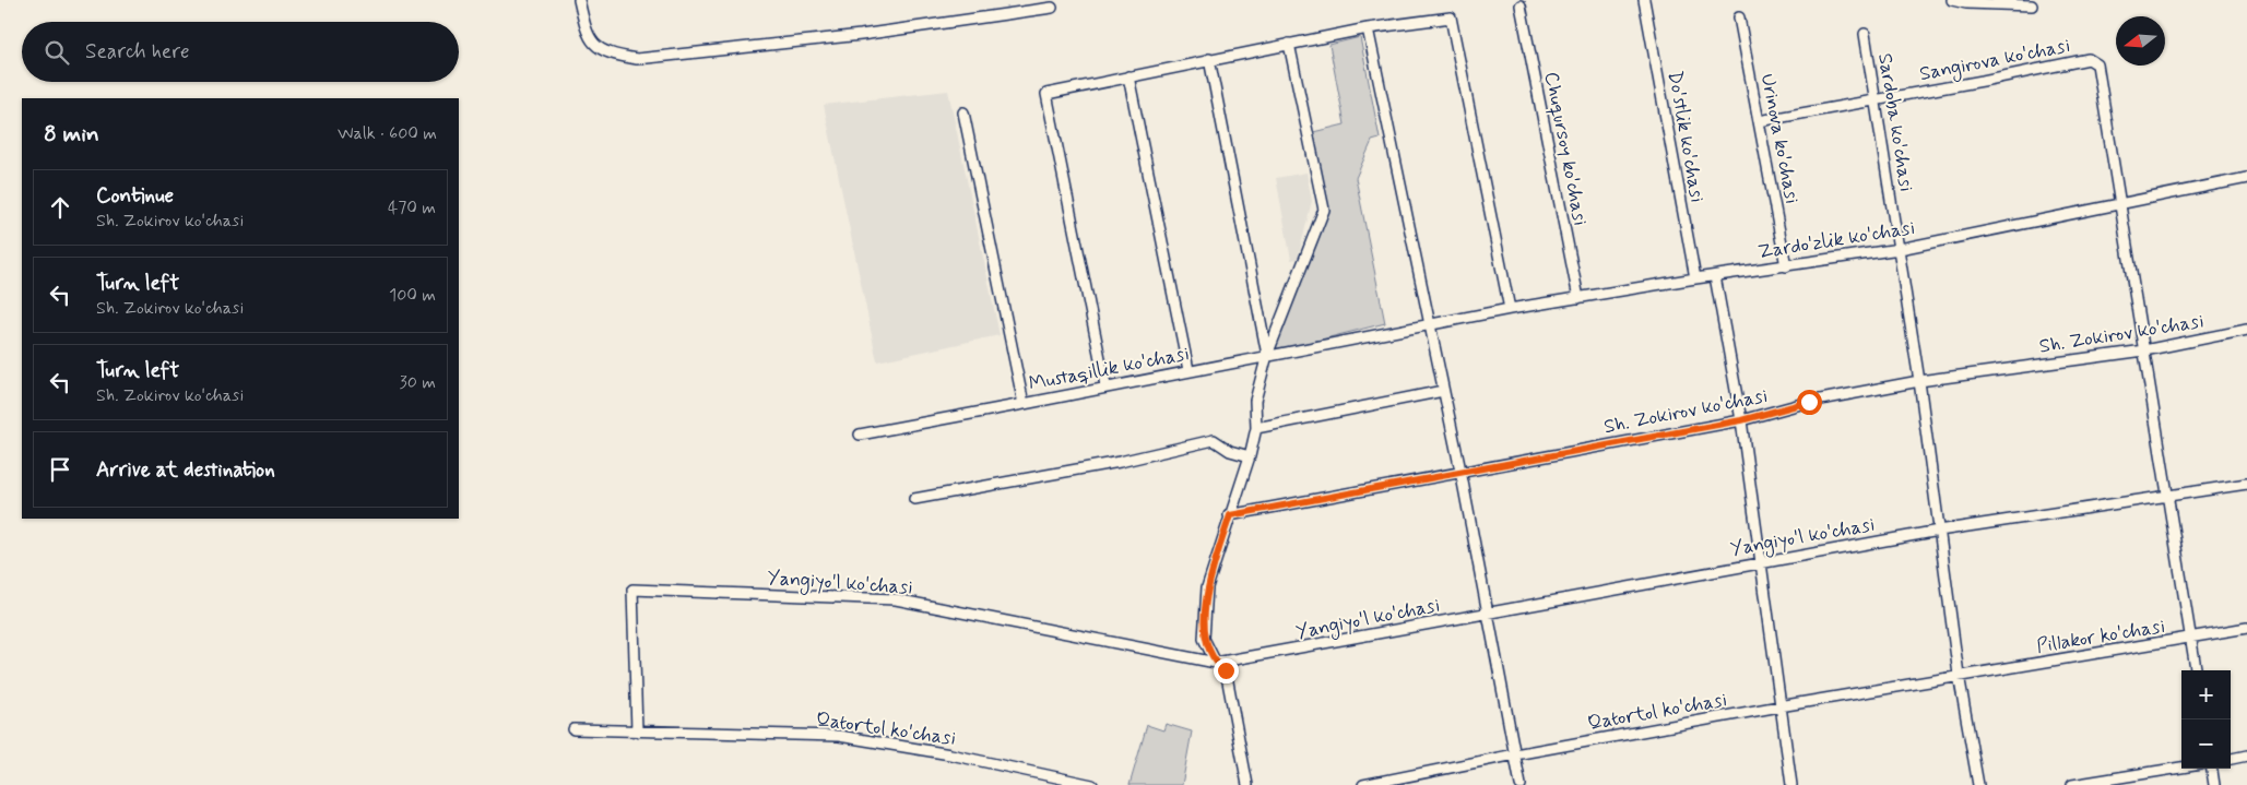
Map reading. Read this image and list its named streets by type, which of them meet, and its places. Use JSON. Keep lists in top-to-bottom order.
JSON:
{
  "streets": {
    "street": [
      "Sangirova ko'chasi",
      "Sardoba ko'chasi",
      "Do'stlik ko'chasi",
      "Urinova ko'chasi",
      "Chuqursoy ko'chasi",
      "Zardo'zlik ko'chasi",
      "Sh. Zokirov ko'chasi",
      "Mustaqillik ko'chasi",
      "Yangiyo'l ko'chasi",
      "Pillakor ko'chasi",
      "Qatortol ko'chasi"
    ]
  },
  "crossings": [
    ["Sangirova ko'chasi", "Sardoba ko'chasi"],
    ["Sangirova ko'chasi", "Urinova ko'chasi"],
    ["Sangirova ko'chasi", "Zardo'zlik ko'chasi"],
    ["Sangirova ko'chasi", "Sh. Zokirov ko'chasi"],
    ["Sangirova ko'chasi", "Yangiyo'l ko'chasi"],
    ["Sangirova ko'chasi", "Pillakor ko'chasi"],
    ["Sardoba ko'chasi", "Zardo'zlik ko'chasi"],
    ["Sardoba ko'chasi", "Sh. Zokirov ko'chasi"],
    ["Sardoba ko'chasi", "Yangiyo'l ko'chasi"],
    ["Sardoba ko'chasi", "Pillakor ko'chasi"],
    ["Sardoba ko'chasi", "Qatortol ko'chasi"],
    ["Do'stlik ko'chasi", "Zardo'zlik ko'chasi"],
    ["Urinova ko'chasi", "Zardo'zlik ko'chasi"],
    ["Chuqursoy ko'chasi", "Zardo'zlik ko'chasi"],
    ["Zardo'zlik ko'chasi", "Mustaqillik ko'chasi"],
    ["Yangiyo'l ko'chasi", "Qatortol ko'chasi"],
    ["Pillakor ko'chasi", "Qatortol ko'chasi"]
  ],
  "north": "left",
  "page": {
    "search": "Search here",
    "heading": ["8 min", "Walk · 600 m"],
    "list": [
      ["Continue", "Sh. Zokirov ko'chasi", "470 m"],
      ["Turn left", "Sh. Zokirov ko'chasi", "100 m"],
      ["Turn left", "Sh. Zokirov ko'chasi", "30 m"],
      "Arrive at destination"
    ],
    "map_buttons": ["+", "−"]
  }
}
